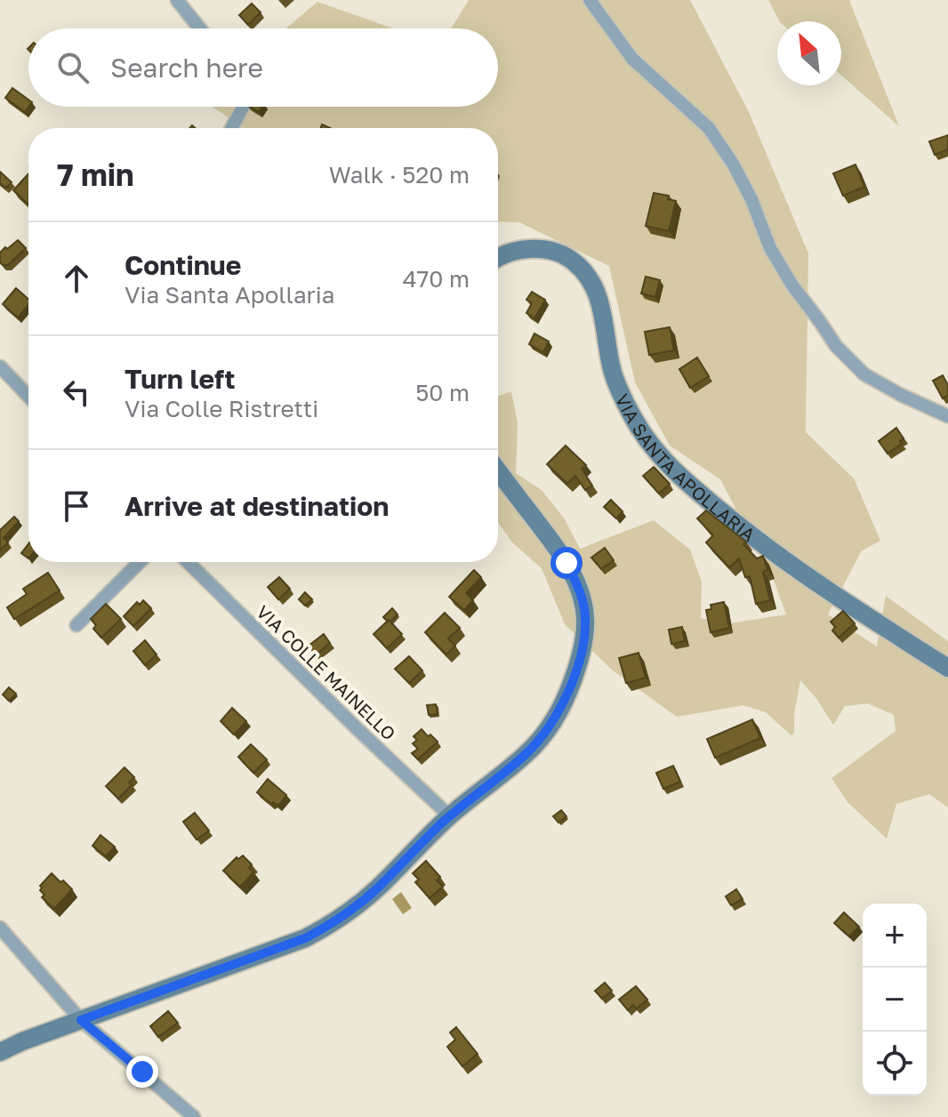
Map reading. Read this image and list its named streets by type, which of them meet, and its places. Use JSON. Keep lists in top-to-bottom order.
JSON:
{
  "streets": {
    "street": ["VIA SANTA APOLLARIA", "VIA COLLE MAINELLO"]
  },
  "north": "top left",
  "page": {
    "search": "Search here",
    "heading": ["7 min", "Walk · 520 m"],
    "list": [
      ["Continue", "Via Santa Apollaria", "470 m"],
      ["Turn left", "Via Colle Ristretti", "50 m"],
      "Arrive at destination"
    ],
    "map_buttons": ["+", "−"]
  }
}
